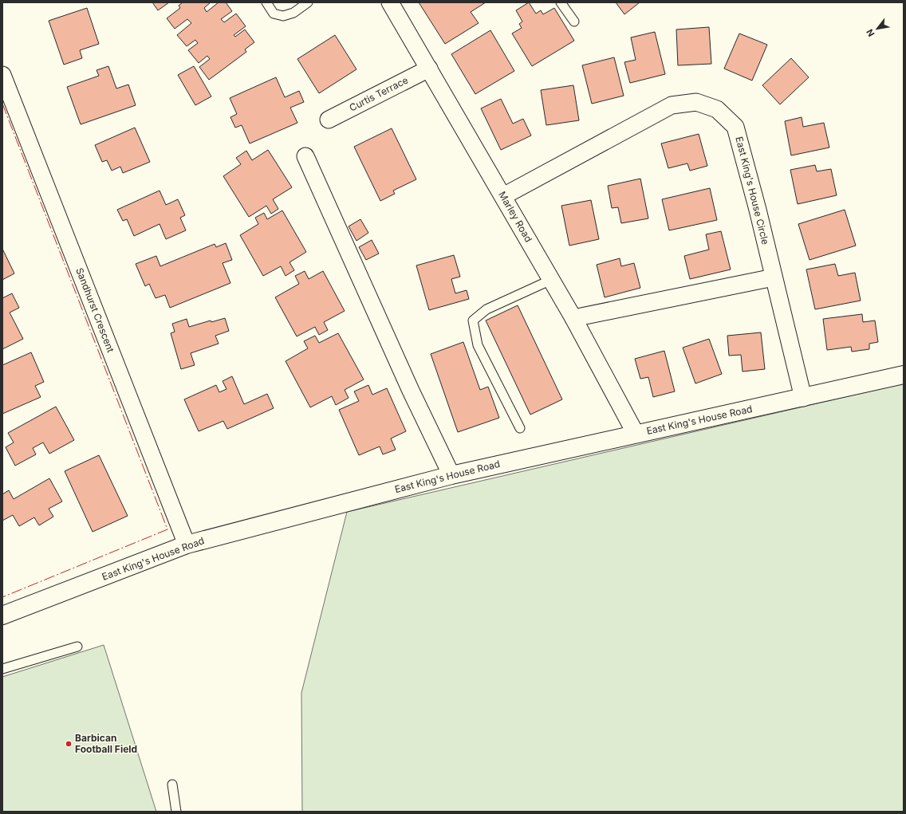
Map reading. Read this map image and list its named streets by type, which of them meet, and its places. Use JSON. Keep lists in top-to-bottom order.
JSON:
{
  "streets": {
    "main road": ["East King's House Road"],
    "street": [
      "Curtis Terrace",
      "East King's House Circle",
      "Marley Road",
      "Sandhurst Crescent"
    ]
  },
  "crossings": [
    ["Curtis Terrace", "Marley Road"],
    ["East King's House Circle", "Marley Road"],
    ["East King's House Circle", "East King's House Road"],
    ["Marley Road", "East King's House Road"],
    ["Sandhurst Crescent", "East King's House Road"]
  ],
  "places": ["Barbican Football Field"],
  "north": "bottom left"
}
